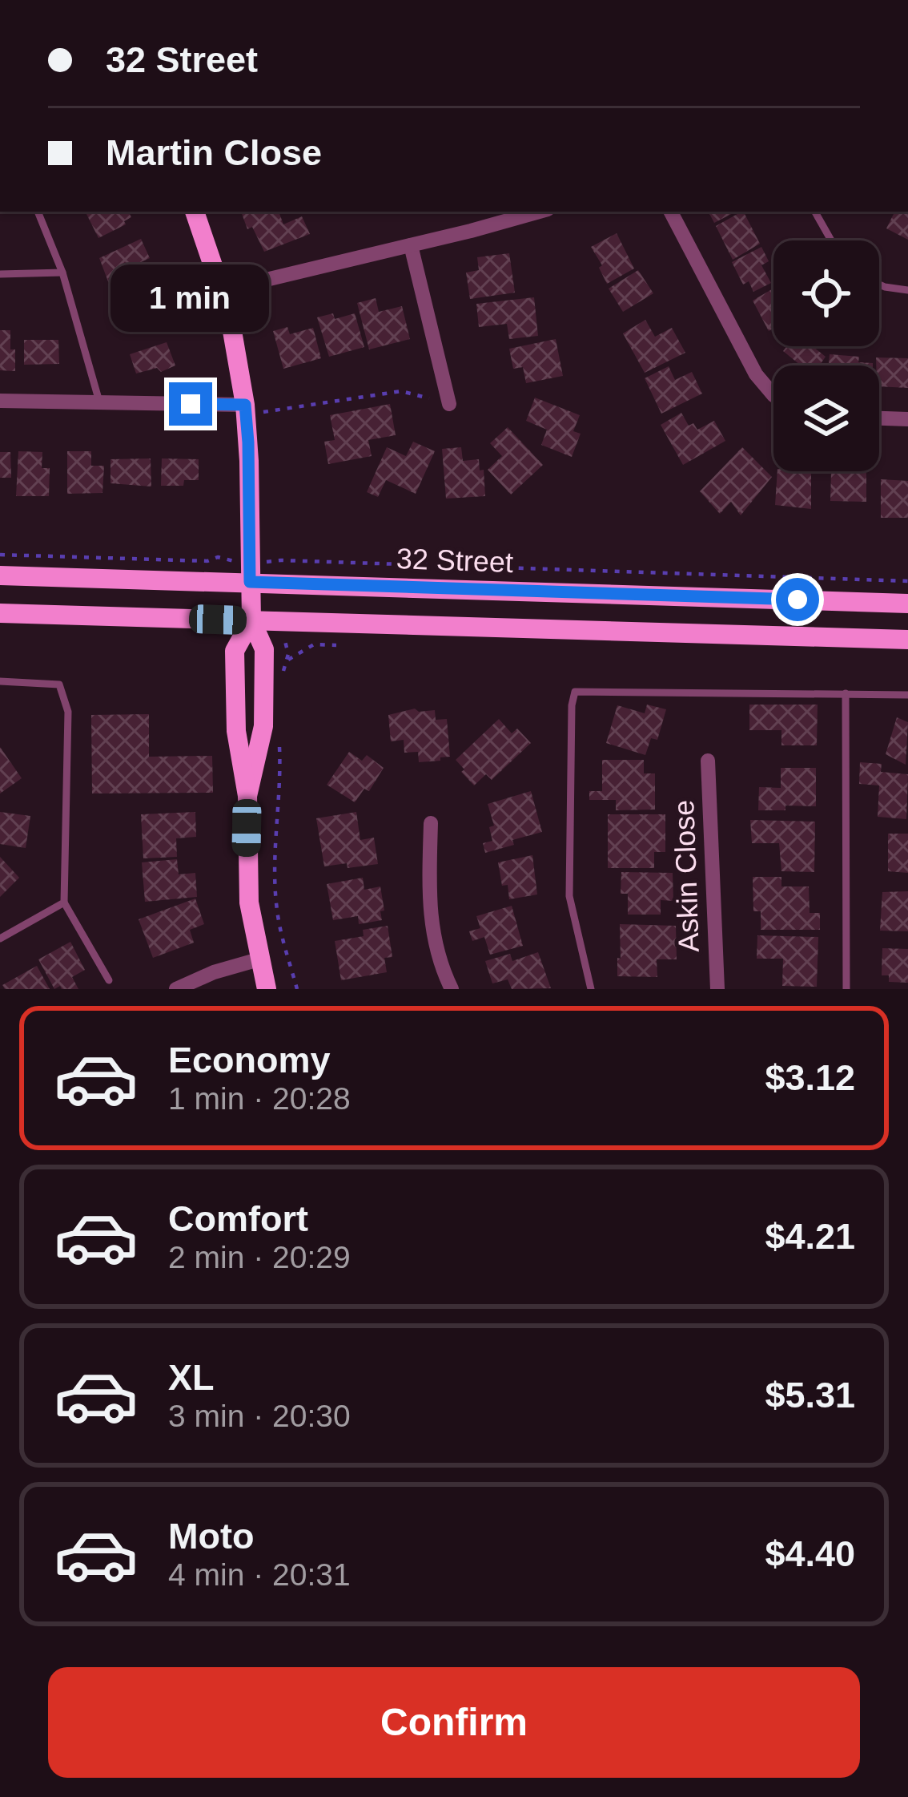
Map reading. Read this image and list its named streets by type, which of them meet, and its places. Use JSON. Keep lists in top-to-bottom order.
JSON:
{
  "streets": {
    "main road": ["32 Street"],
    "street": ["Askin Close"]
  },
  "page": {
    "banner": ["32 Street", "Martin Close"],
    "bubble": "1 min",
    "list": [
      {
        "name": "Economy",
        "note": "1 min · 20:28",
        "value": "$3.12"
      },
      {
        "name": "Comfort",
        "note": "2 min · 20:29",
        "value": "$4.21"
      },
      {
        "name": "XL",
        "note": "3 min · 20:30",
        "value": "$5.31"
      },
      {
        "name": "Moto",
        "note": "4 min · 20:31",
        "value": "$4.40"
      }
    ],
    "buttons": "Confirm"
  }
}
